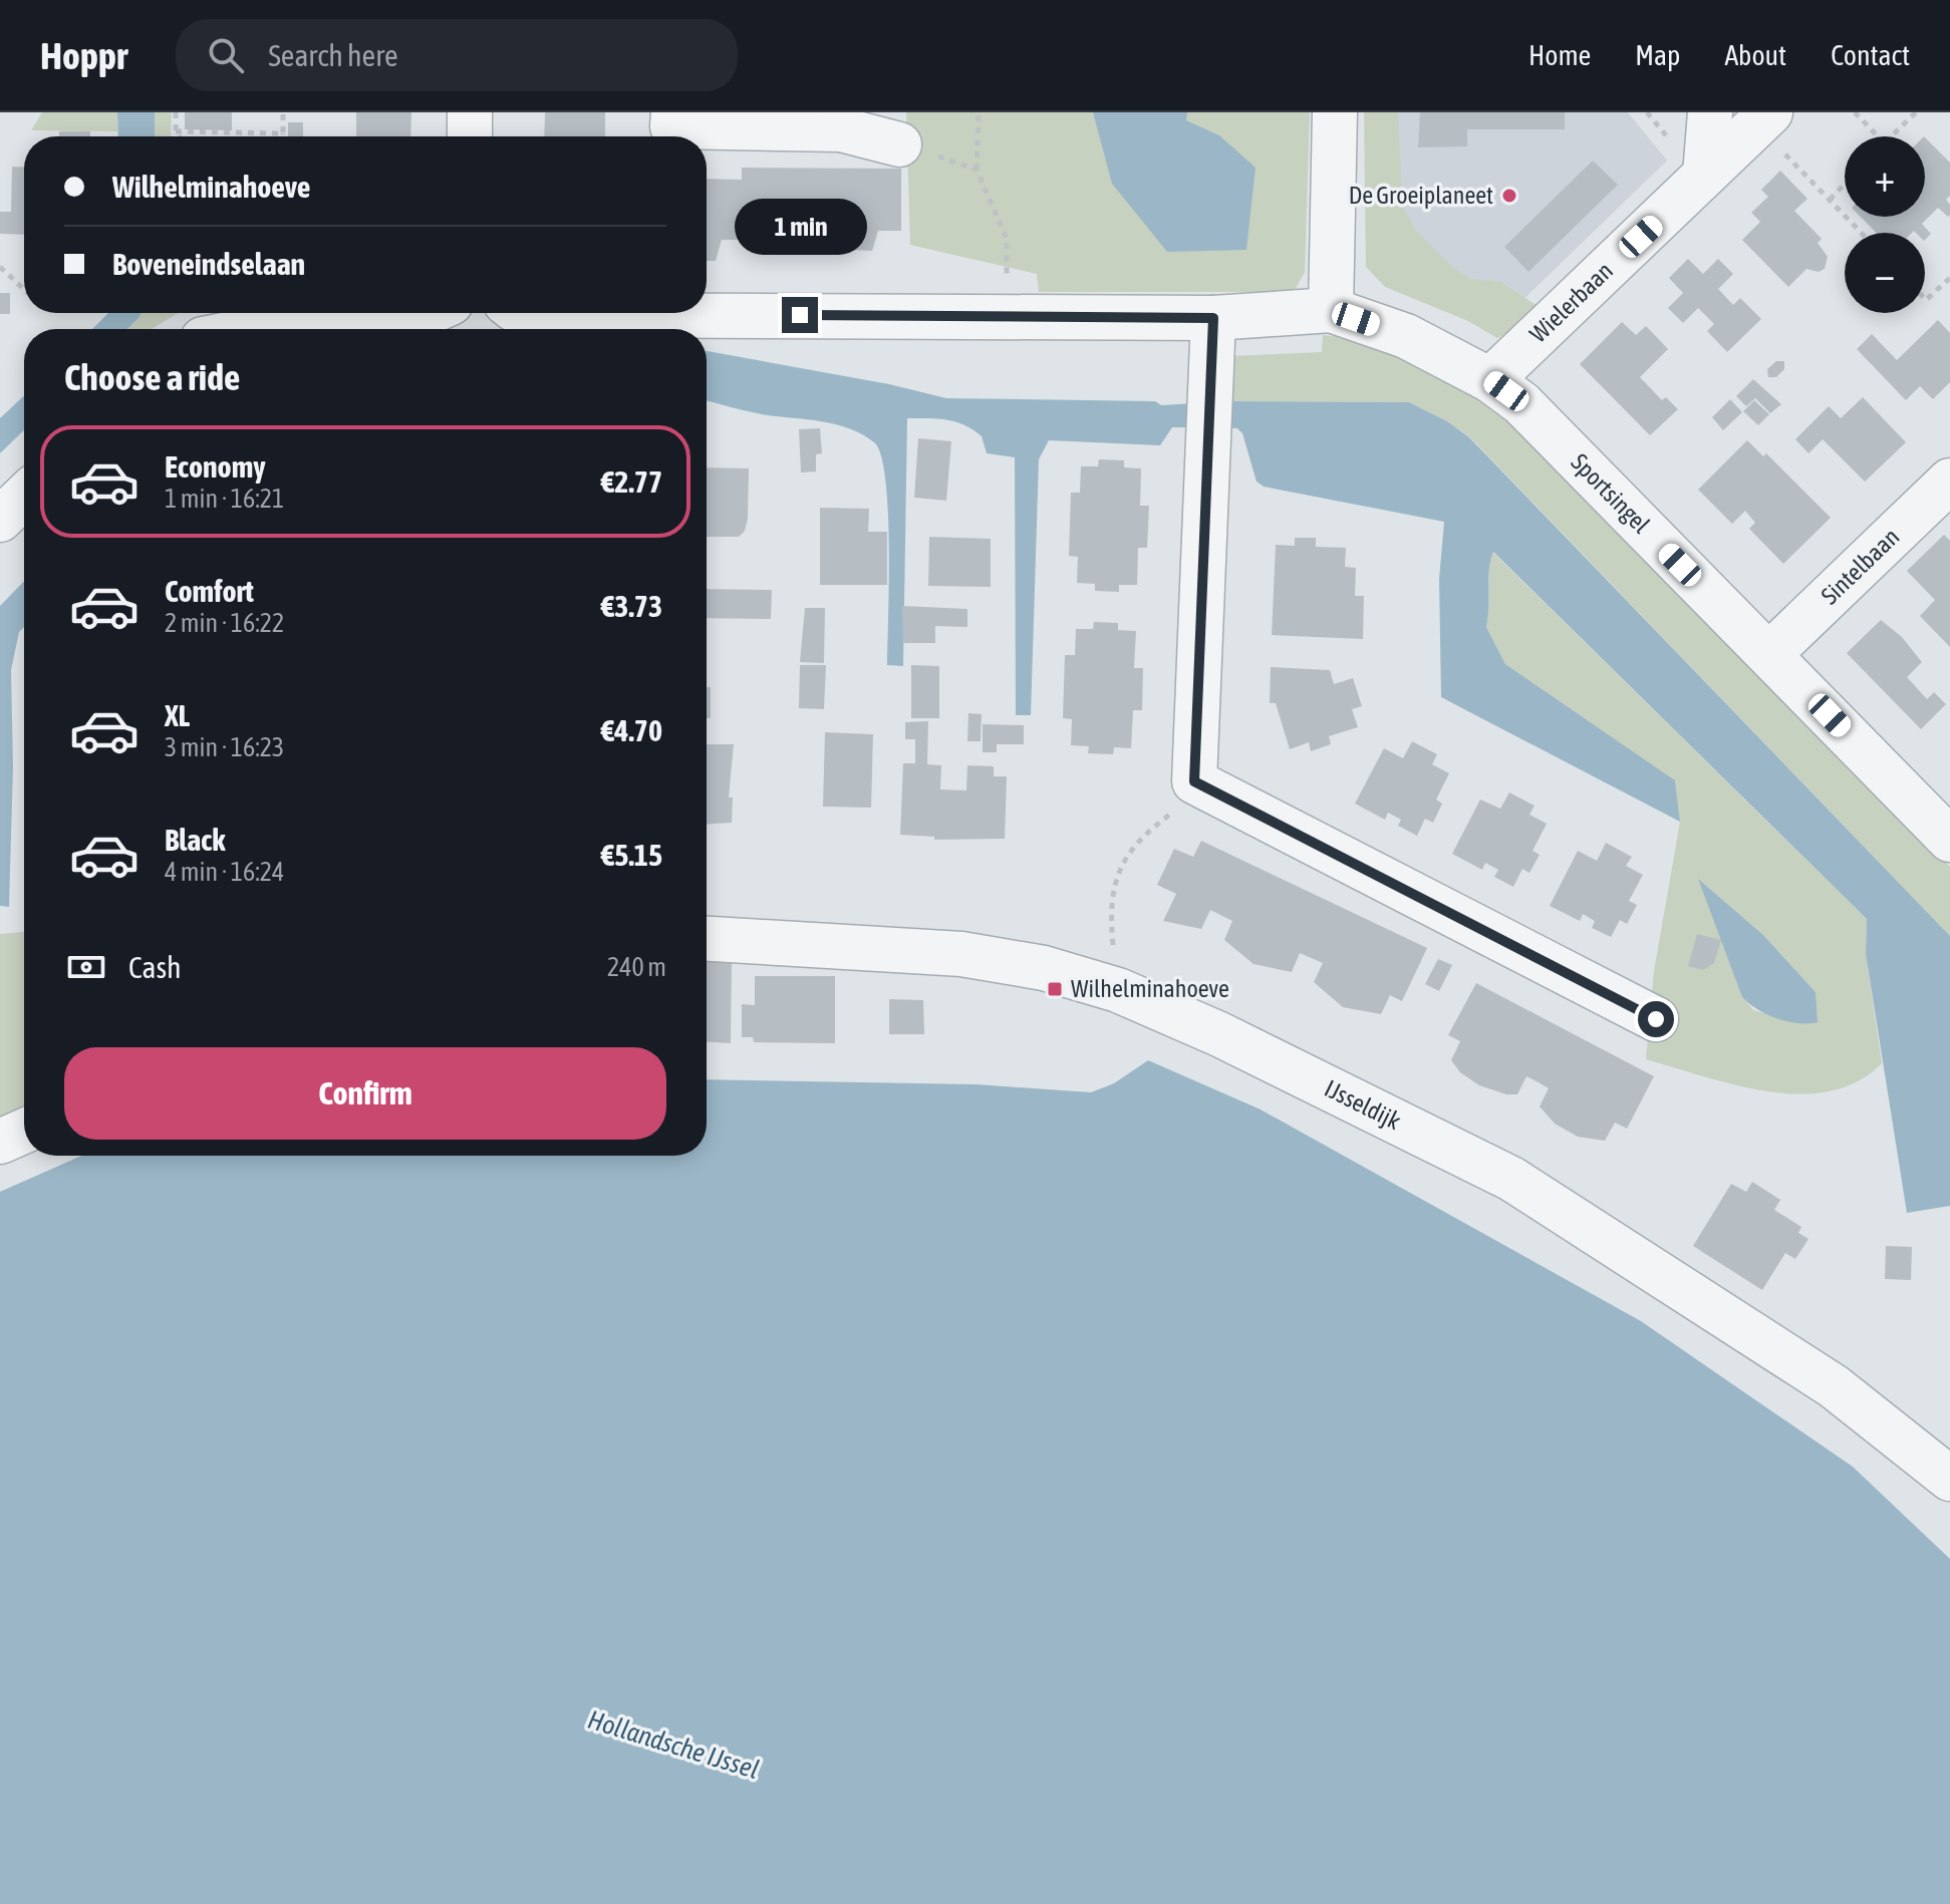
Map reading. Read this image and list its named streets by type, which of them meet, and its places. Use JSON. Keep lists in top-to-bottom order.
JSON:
{
  "streets": {
    "street": [
      "Wielerbaan",
      "Sportsingel",
      "Sintelbaan",
      "IJsseldijk"
    ]
  },
  "crossings": [
    ["Wielerbaan", "Sportsingel"],
    ["Sportsingel", "Sintelbaan"]
  ],
  "water": ["Hollandsche IJssel"],
  "places": {
    "other": ["De Groeiplaneet"],
    "transit": ["Wilhelminahoeve"]
  },
  "page": {
    "header": "Hoppr",
    "search": "Search here",
    "nav": [
      "Home",
      "Map",
      "About",
      "Contact"
    ],
    "map_buttons": ["+", "−"],
    "banner": ["Wilhelminahoeve", "Boveneindselaan"],
    "bubble": "1 min",
    "heading": "Choose a ride",
    "list": [
      {
        "name": "Economy",
        "note": "1 min · 16:21",
        "value": "€2.77"
      },
      {
        "name": "Comfort",
        "note": "2 min · 16:22",
        "value": "€3.73"
      },
      {
        "name": "XL",
        "note": "3 min · 16:23",
        "value": "€4.70"
      },
      {
        "name": "Black",
        "note": "4 min · 16:24",
        "value": "€5.15"
      }
    ],
    "pay": ["Cash", "240 m"],
    "buttons": "Confirm"
  }
}
